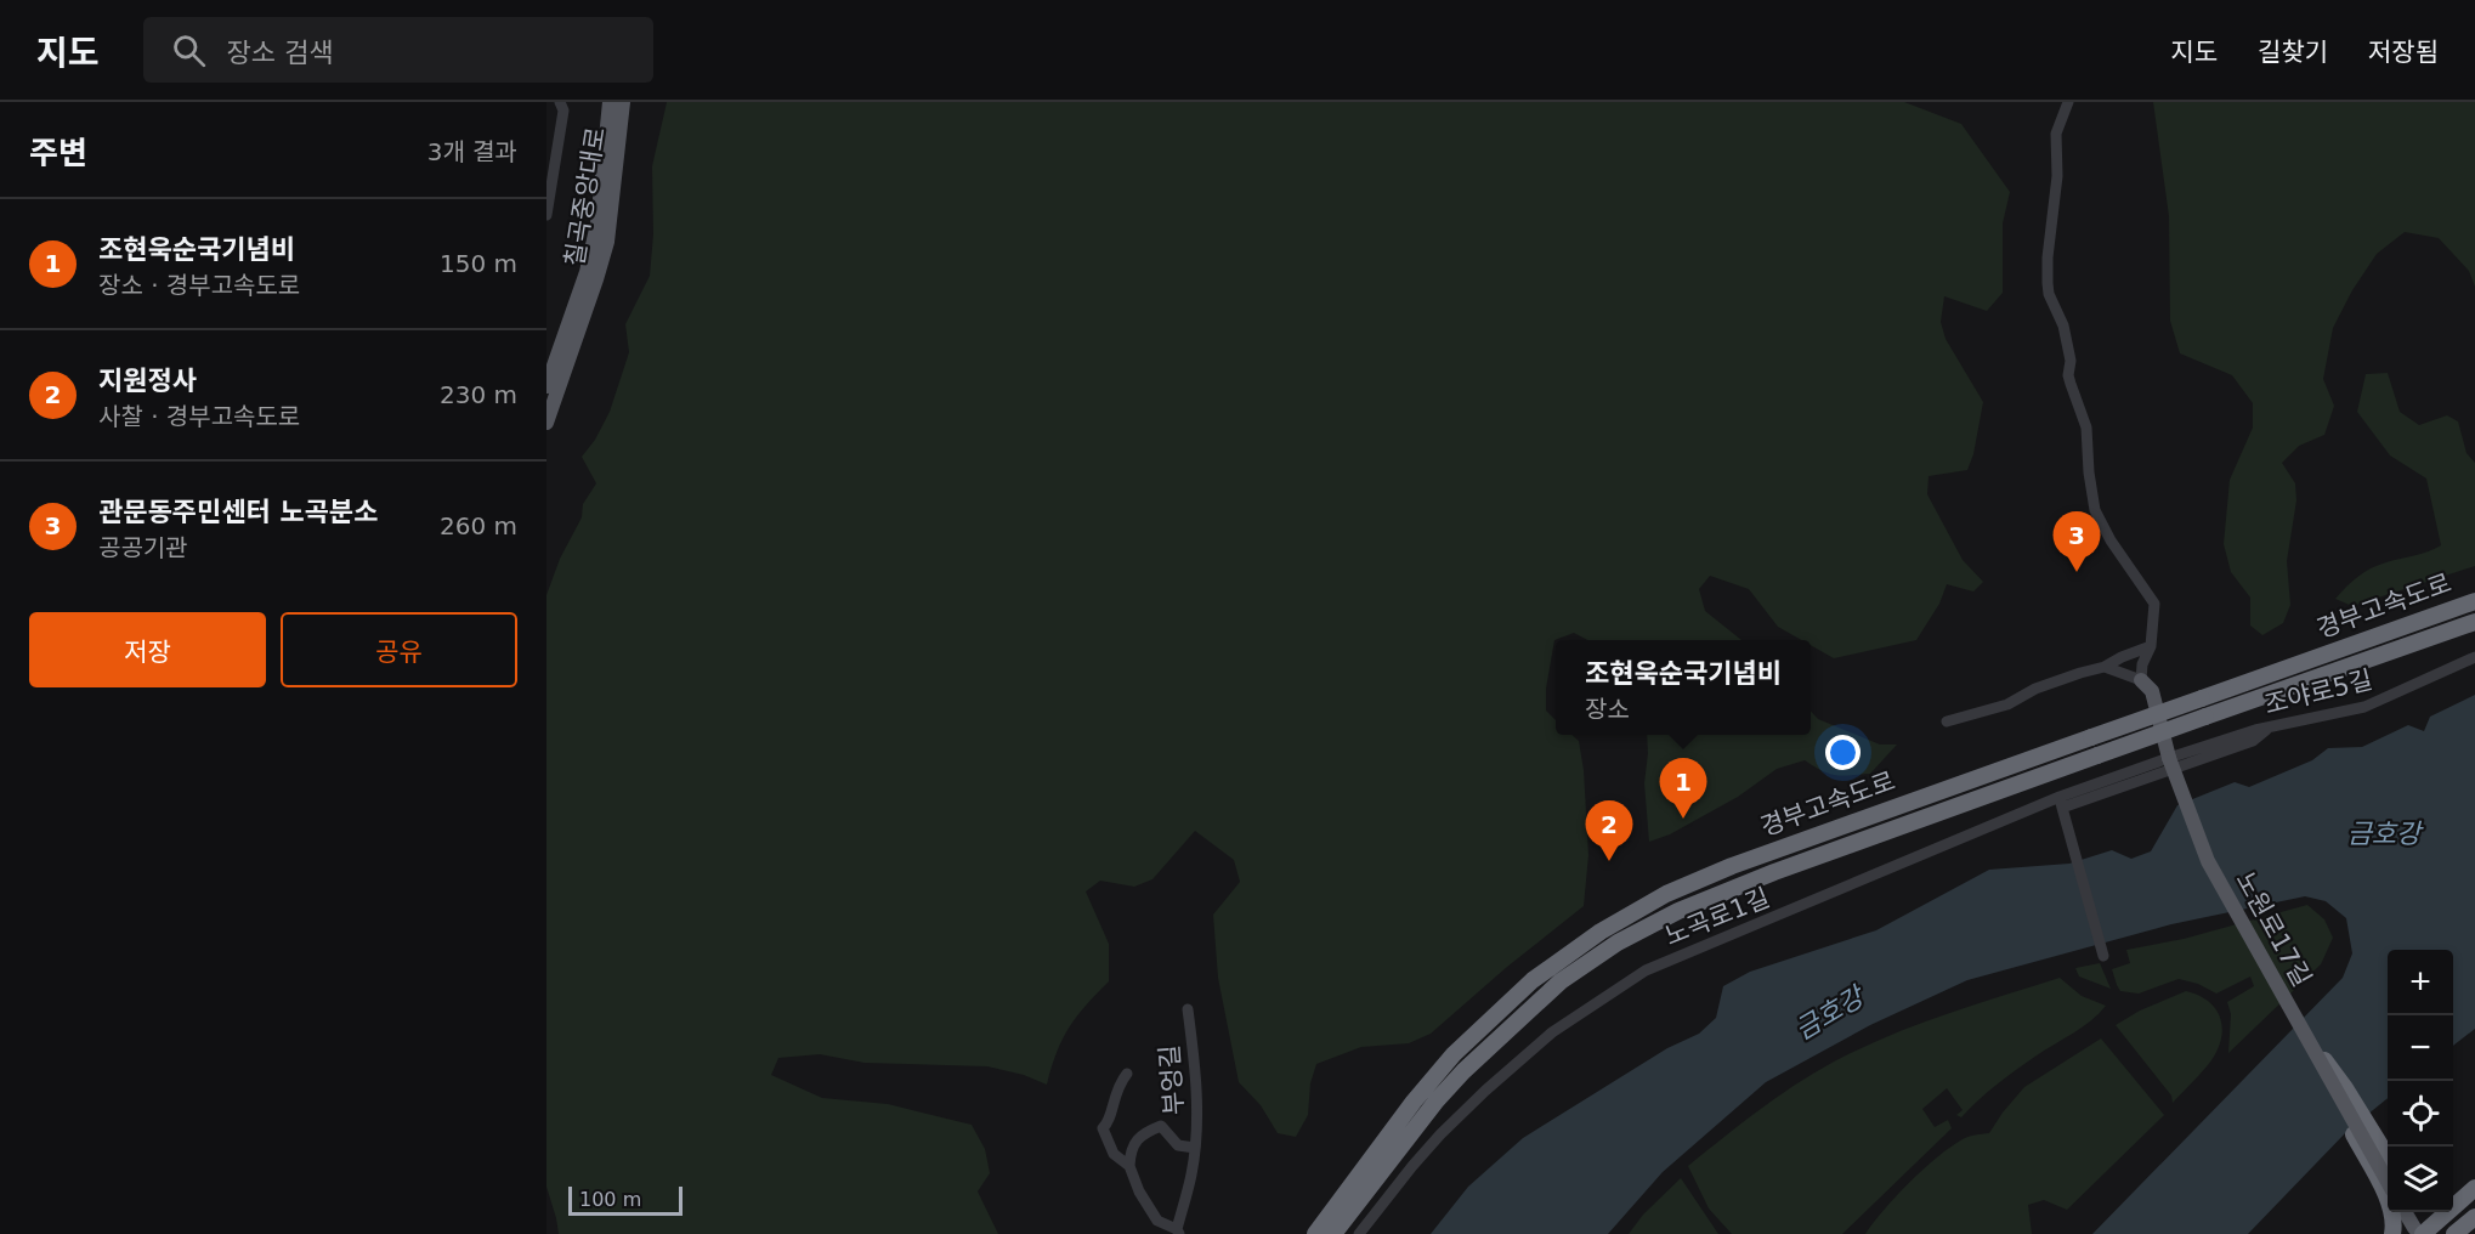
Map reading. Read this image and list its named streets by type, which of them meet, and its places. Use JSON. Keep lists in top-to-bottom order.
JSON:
{
  "streets": {
    "highway": ["경부고속도로"],
    "main road": ["칠곡중앙대로", "노원로17길"],
    "street": ["조야로5길", "노곡로1길", "부엉길"]
  },
  "crossings": [
    ["조야로5길", "노곡로1길"],
    ["조야로5길", "노원로17길"],
    ["노곡로1길", "노원로17길"]
  ],
  "water": ["금호강"],
  "scale_bar": "100 m",
  "page": {
    "header": "지도",
    "search": "장소 검색",
    "nav": ["지도", "길찾기", "저장됨"],
    "heading": ["주변", "3개 결과"],
    "list": [
      {
        "mark": "1",
        "name": "조현욱순국기념비",
        "note": "장소 · 경부고속도로",
        "value": "150 m"
      },
      {
        "mark": "2",
        "name": "지원정사",
        "note": "사찰 · 경부고속도로",
        "value": "230 m"
      },
      {
        "mark": "3",
        "name": "관문동주민센터 노곡분소",
        "note": "공공기관",
        "value": "260 m"
      }
    ],
    "pins": ["3", "1", "2"],
    "buttons": ["저장", "공유"],
    "popup": ["조현욱순국기념비", "장소"],
    "map_buttons": ["+", "−"],
    "scale": "100 m"
  }
}
